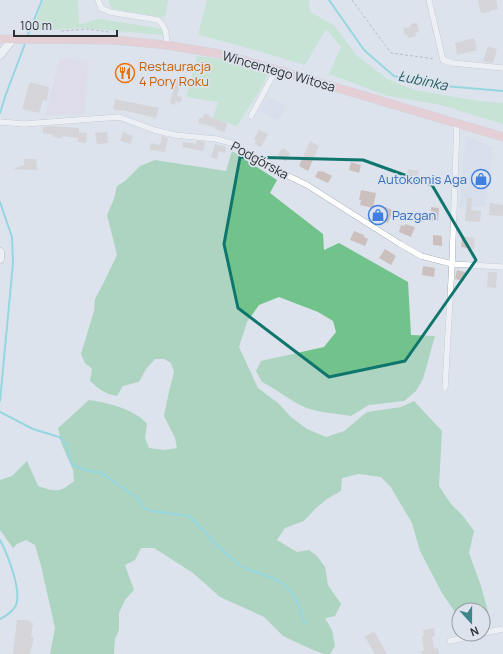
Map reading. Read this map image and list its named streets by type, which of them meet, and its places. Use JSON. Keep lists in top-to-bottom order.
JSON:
{
  "streets": {
    "main road": ["Wincentego Witosa"],
    "street": ["Podgórska"]
  },
  "water": ["Łubinka"],
  "places": {
    "restaurant": ["Restauracja 4 Pory Roku"],
    "shop": ["Autokomis Aga", "Pazgan"]
  },
  "scale_bar": "100 m",
  "north": "bottom"
}
